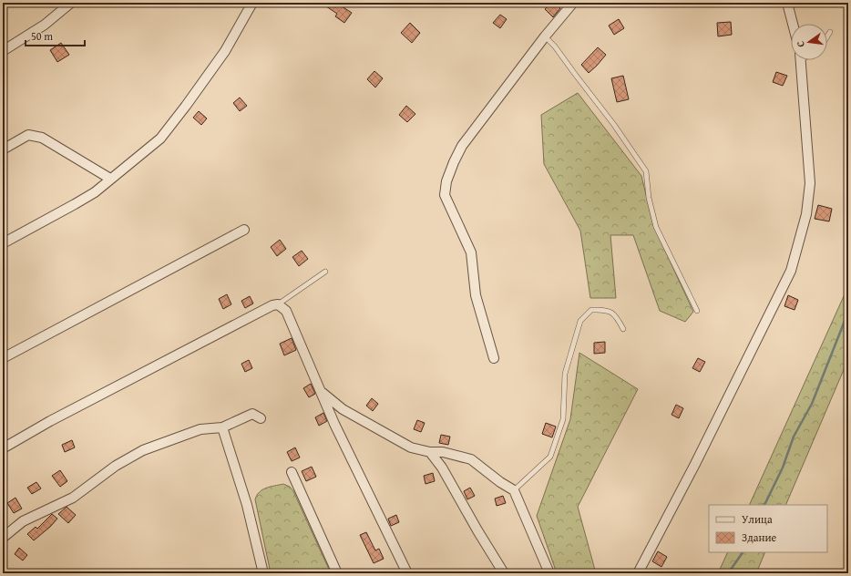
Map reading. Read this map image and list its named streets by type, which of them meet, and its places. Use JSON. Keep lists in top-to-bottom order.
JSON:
{
  "legend": ["Улица", "Здание"],
  "scale_bar": "50 m",
  "north": "left"
}
